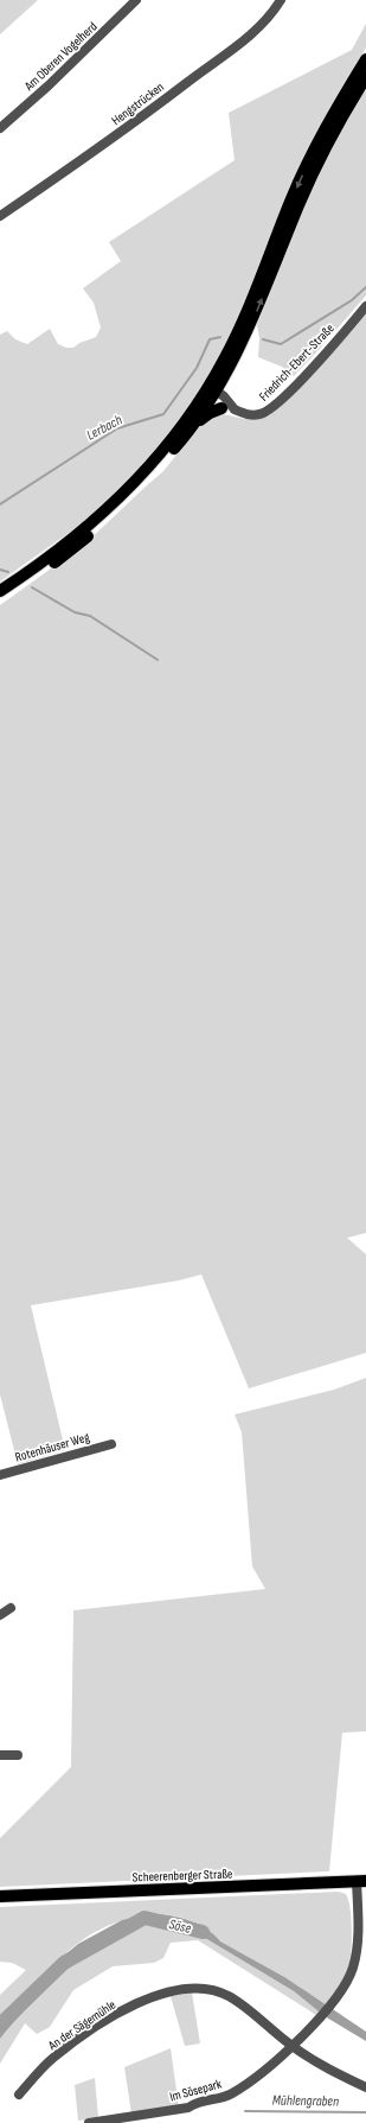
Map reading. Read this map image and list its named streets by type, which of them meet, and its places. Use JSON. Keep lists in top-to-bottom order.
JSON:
{
  "streets": {
    "main road": ["Scheerenberger Straße"],
    "street": [
      "Am Oberen Vogelherd",
      "Hengstrücken",
      "Friedrich-Ebert-Straße",
      "Rotenhäuser Weg",
      "An der Sägemühle",
      "Im Sösepark"
    ]
  },
  "crossings": [
    ["An der Sägemühle", "Im Sösepark"]
  ],
  "water": ["Lerbach", "Söse", "Mühlengraben"]
}
